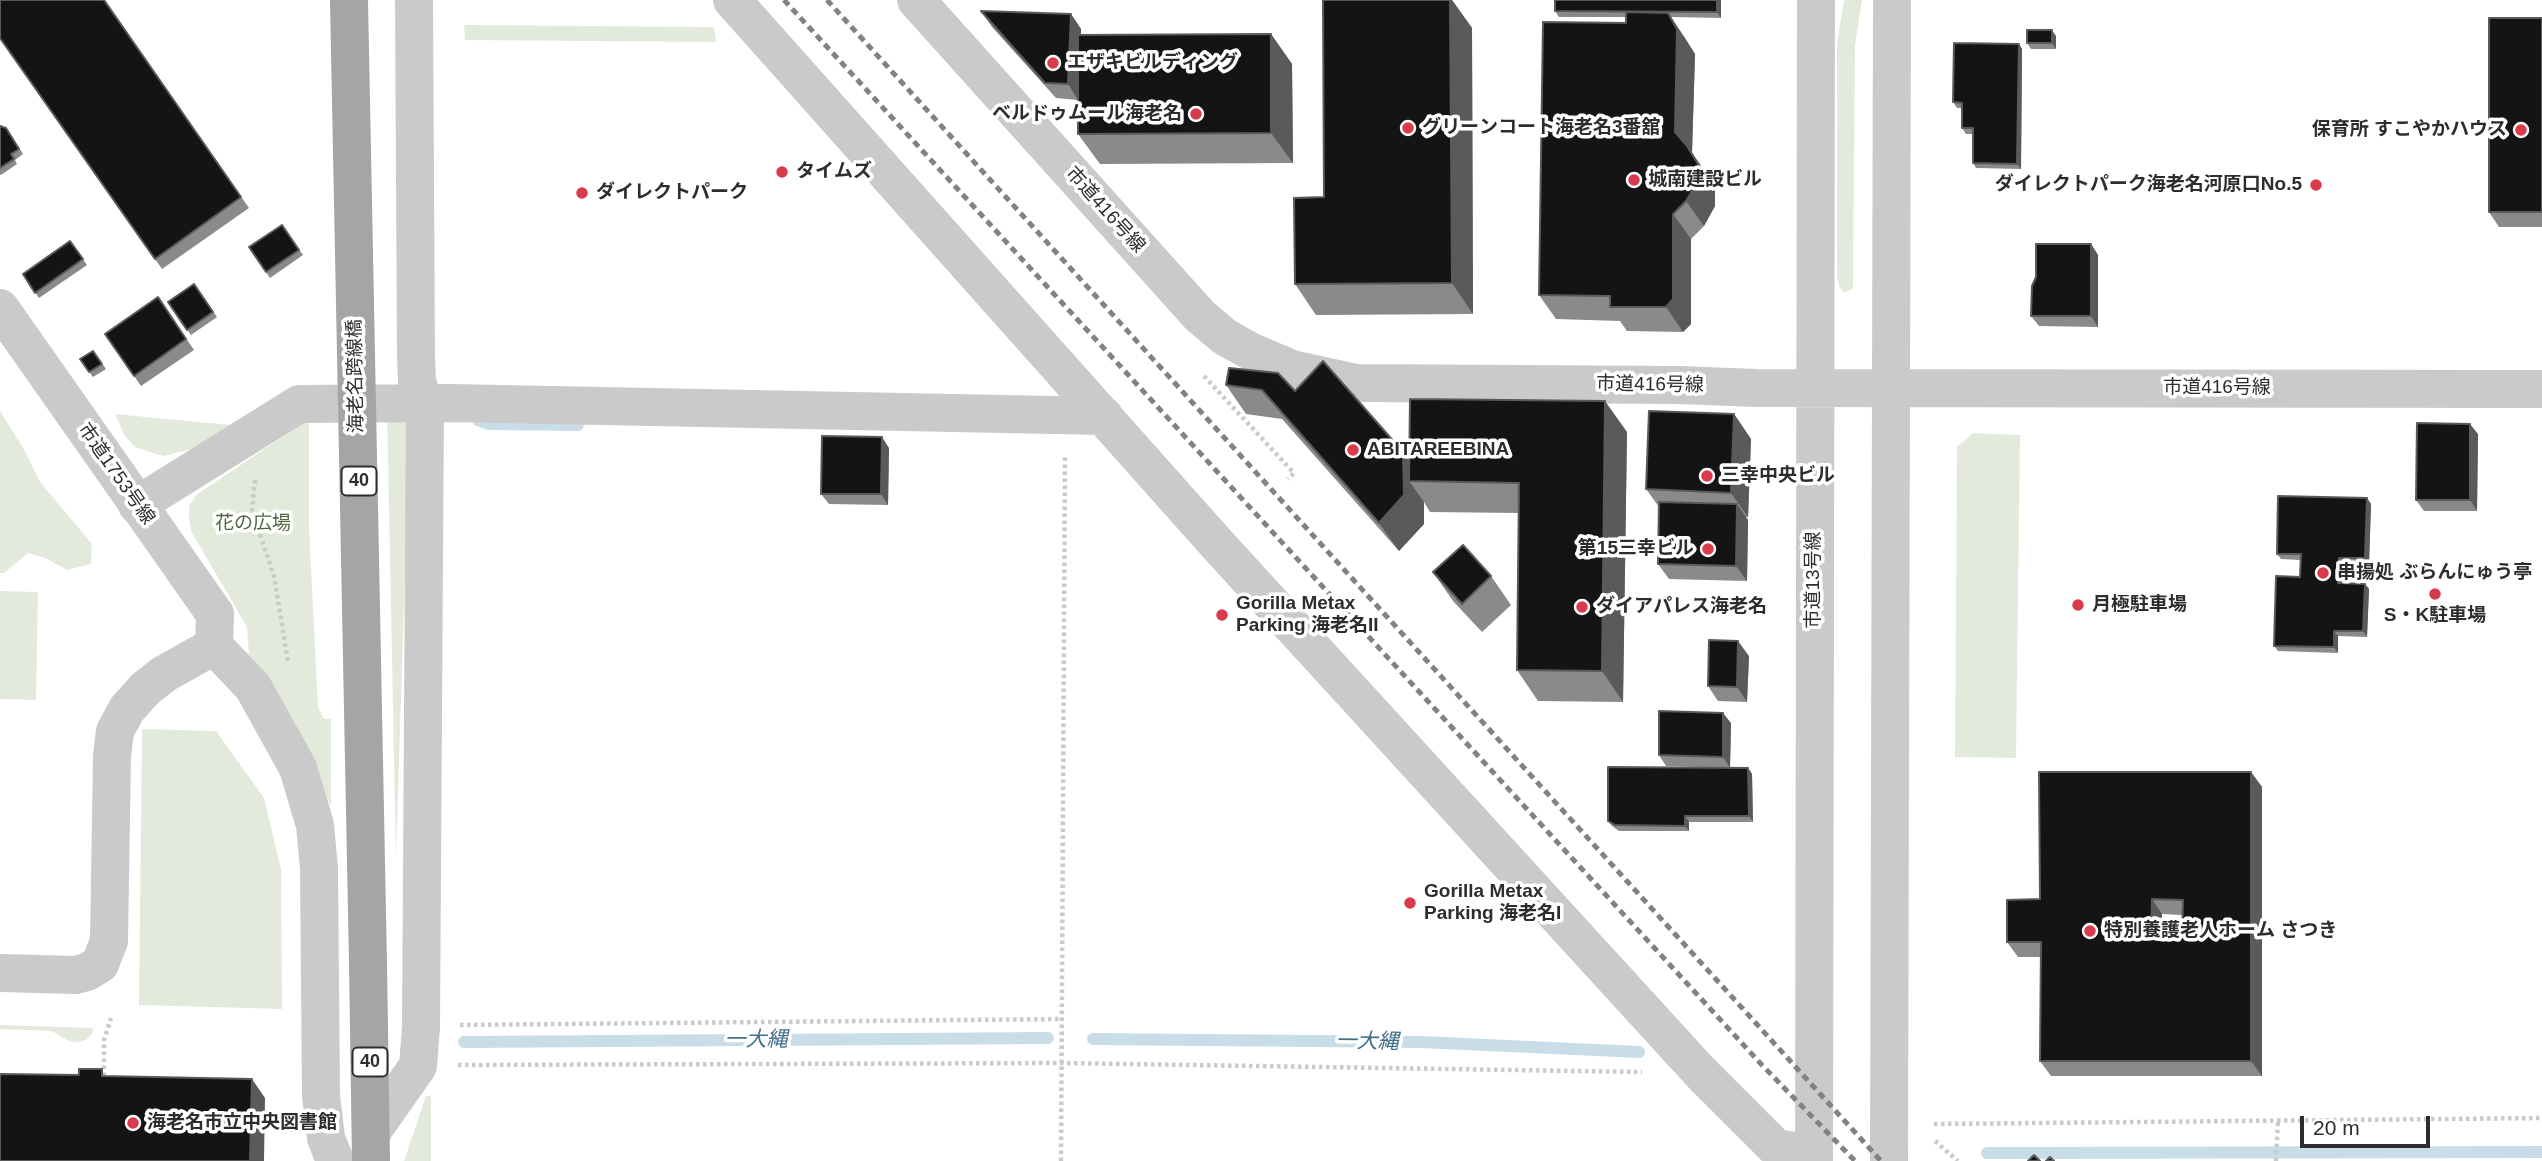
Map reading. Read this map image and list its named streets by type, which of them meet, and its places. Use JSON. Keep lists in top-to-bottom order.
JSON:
{
  "streets": {
    "main road": ["海老名跨線橋", "40"],
    "street": ["市道416号線", "市道1753号線", "市道13号線"]
  },
  "crossings": [
    ["市道416号線", "市道13号線"]
  ],
  "water": ["一大縄"],
  "parks": ["花の広場"],
  "places": [
    "エザキビルディング",
    "ベルドゥムール海老名",
    "グリーンコート海老名3番舘",
    "保育所 すこやかハウス",
    "タイムズ",
    "城南建設ビル",
    "ダイレクトパーク海老名河原口No.5",
    "ダイレクトパーク",
    "ABITAREEBINA",
    "三幸中央ビル",
    "第15三幸ビル",
    "串揚処 ぶらんにゅう亭",
    "S・K駐車場",
    "月極駐車場",
    "ダイアパレス海老名",
    "Gorilla Metax Parking 海老名II",
    "Gorilla Metax Parking 海老名I",
    "特別養護老人ホーム さつき",
    "海老名市立中央図書館"
  ],
  "scale_bar": "20 m"
}
